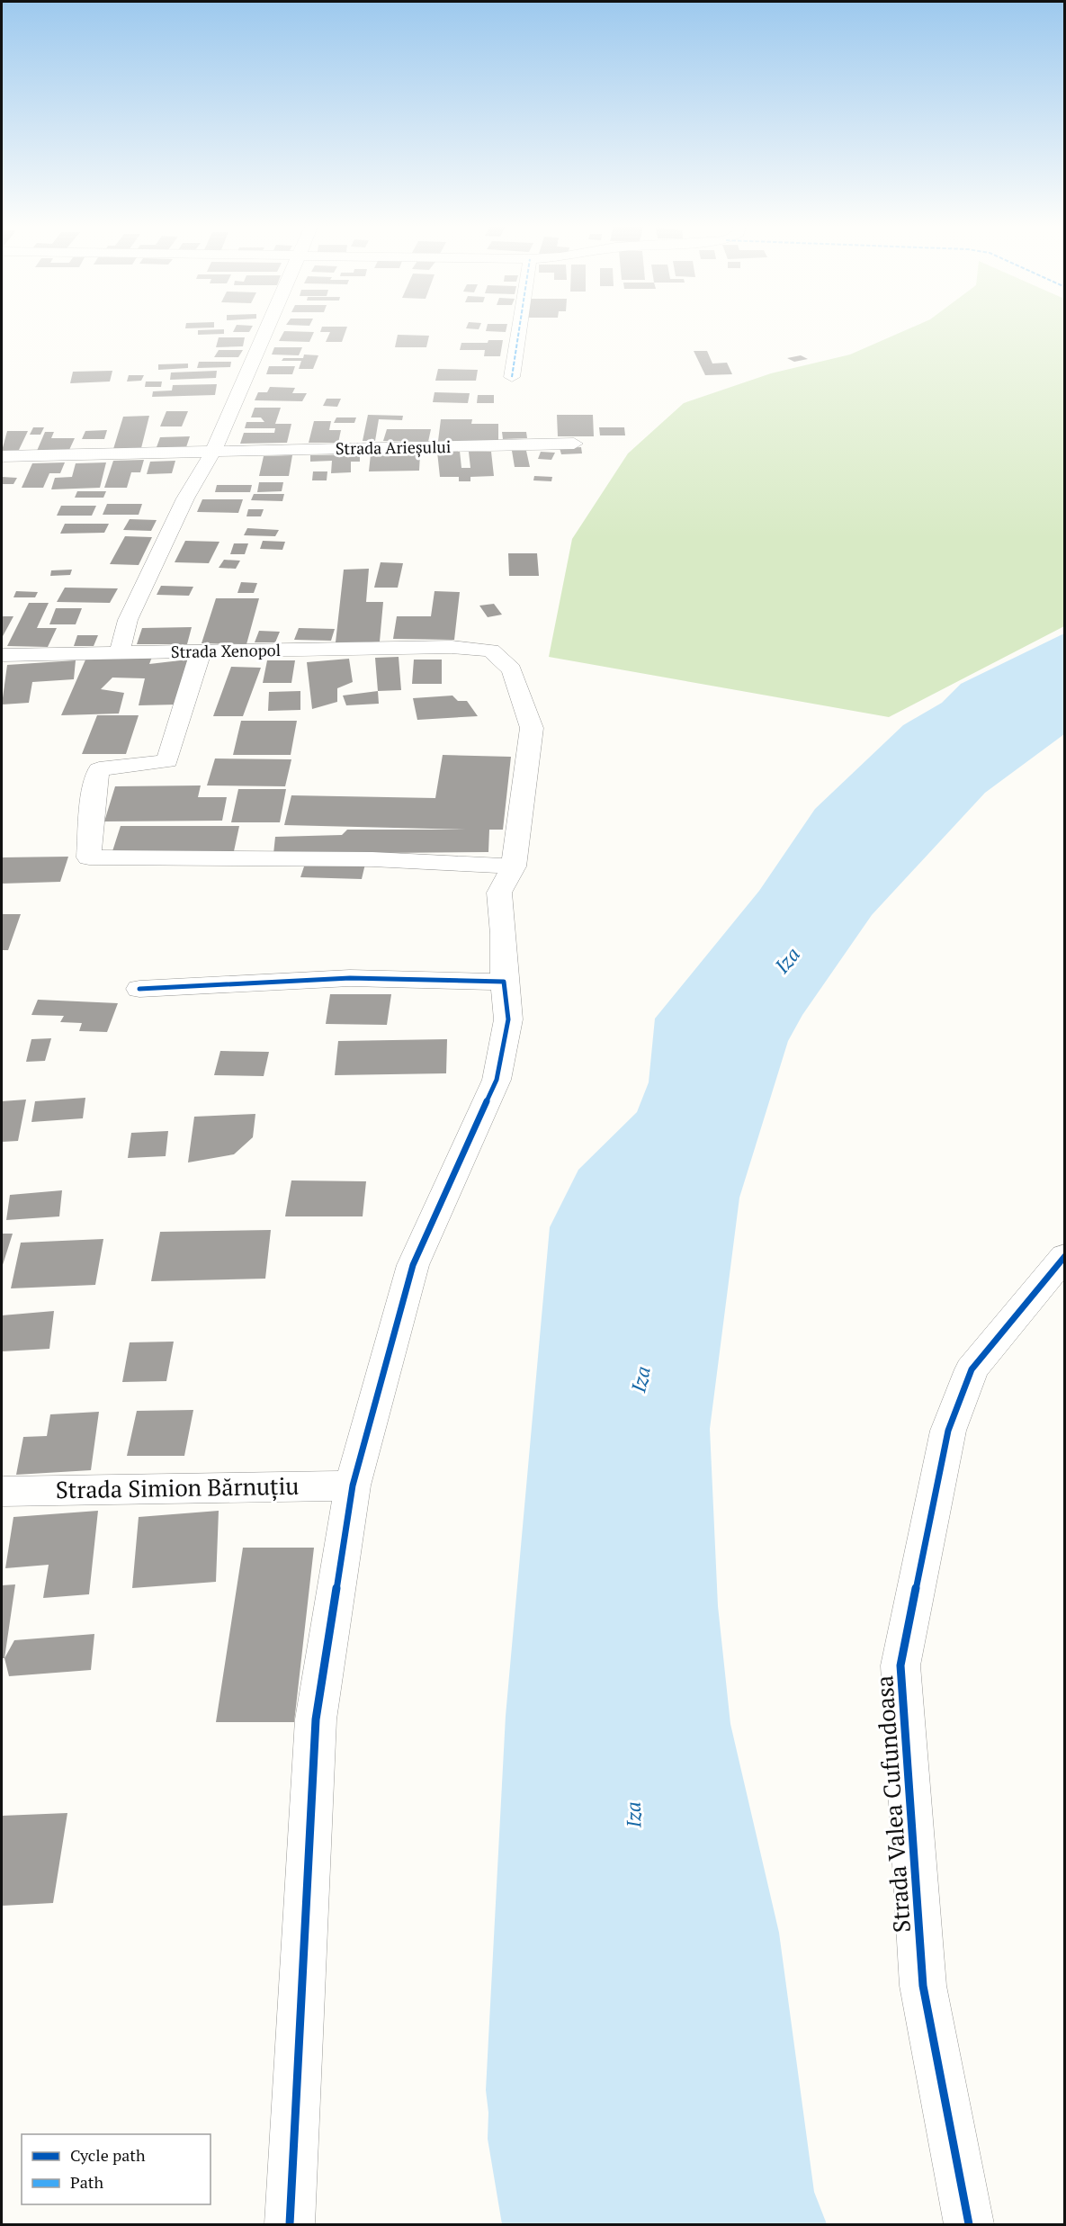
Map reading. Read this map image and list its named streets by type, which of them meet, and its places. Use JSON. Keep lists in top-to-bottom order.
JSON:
{
  "streets": {
    "street": [
      "Strada Arieșului",
      "Strada Xenopol",
      "Strada Simion Bărnuțiu",
      "Strada Valea Cufundoasa"
    ]
  },
  "water": ["Iza"],
  "legend": ["Cycle path", "Path"]
}
